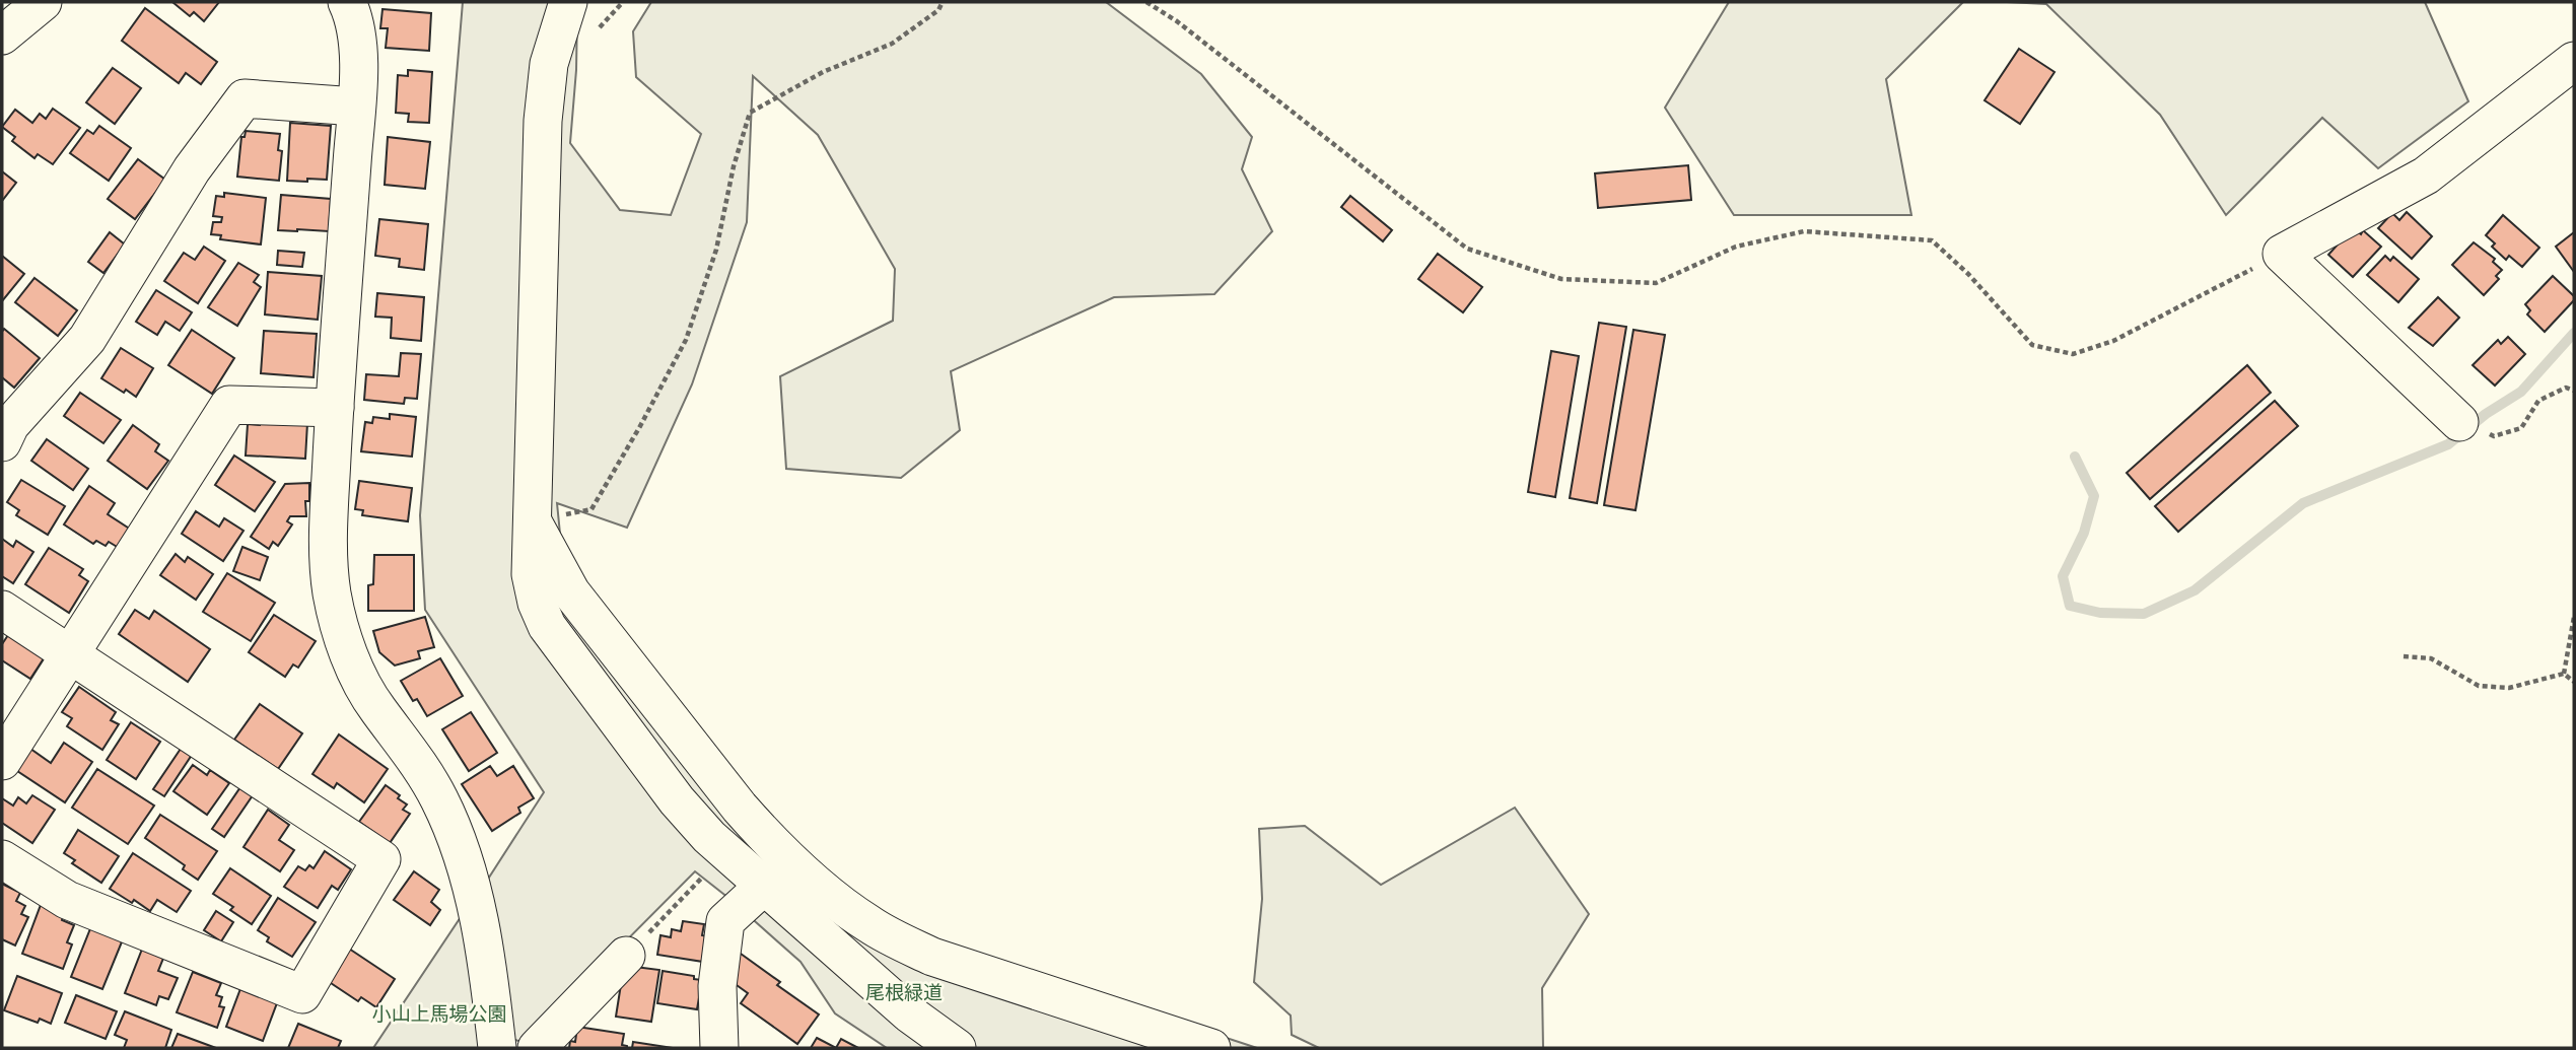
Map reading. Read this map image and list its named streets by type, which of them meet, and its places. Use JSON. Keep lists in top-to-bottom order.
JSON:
{
  "parks": ["尾根緑道", "小山上馬場公園"]
}
